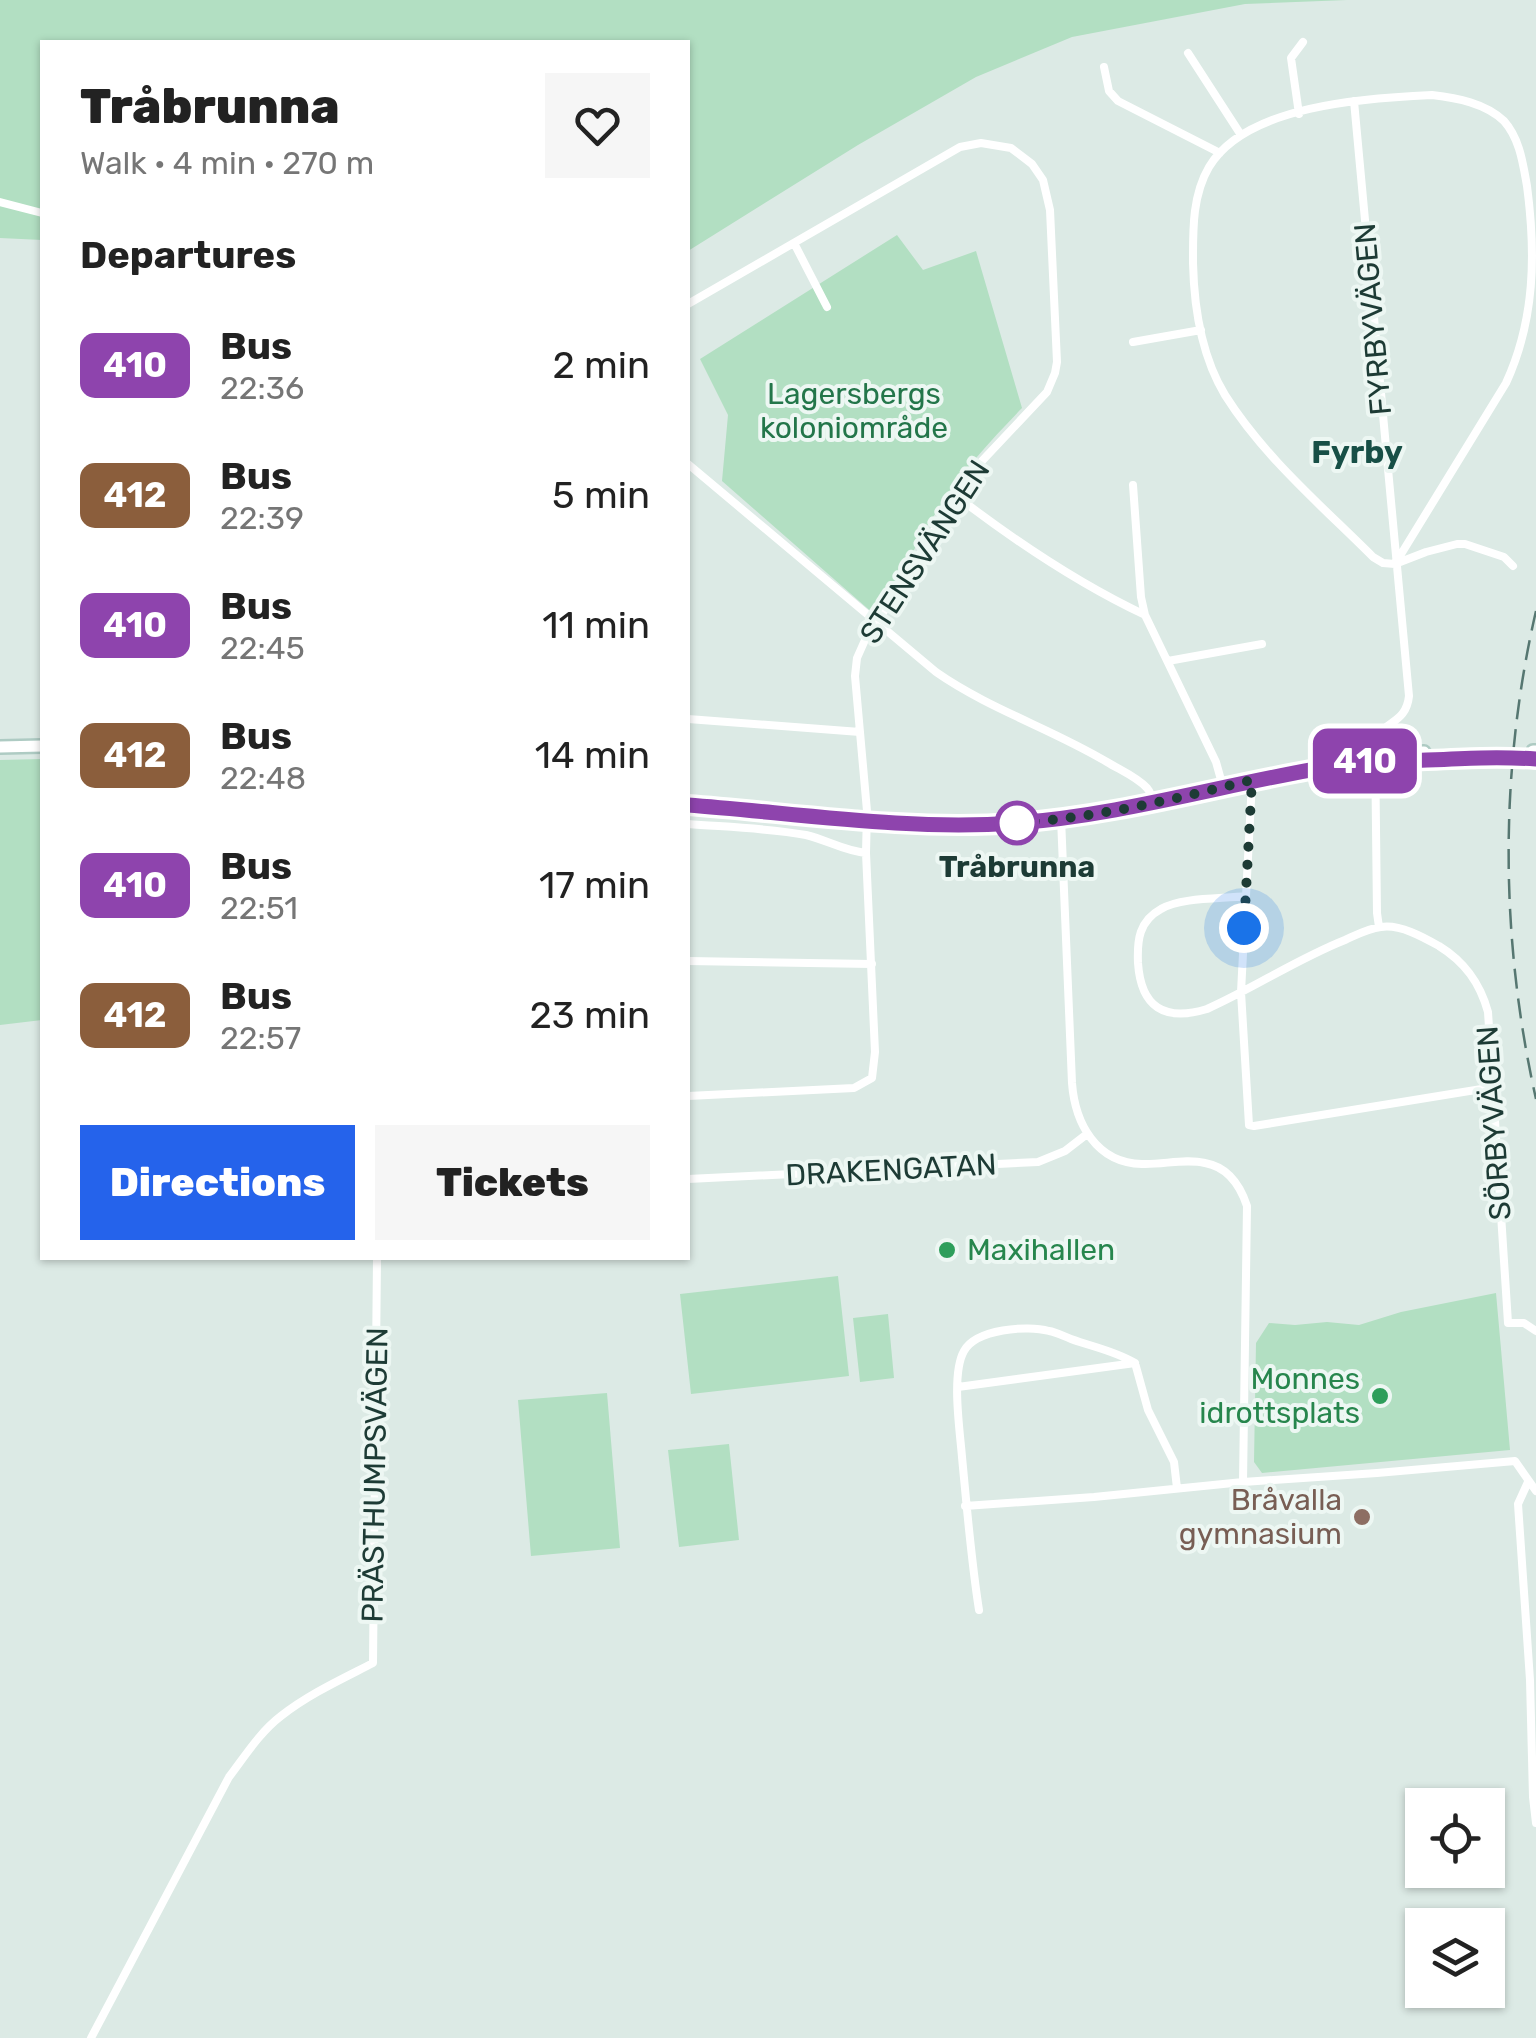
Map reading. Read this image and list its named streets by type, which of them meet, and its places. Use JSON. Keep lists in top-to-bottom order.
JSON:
{
  "streets": {
    "street": [
      "FYRBYVÄGEN",
      "STENSVÄNGEN",
      "SÖRBYVÄGEN",
      "DRAKENGATAN",
      "PRÄSTHUMPSVÄGEN"
    ]
  },
  "districts": ["Fyrby"],
  "parks": ["Lagersbergs koloniområde"],
  "places": [
    "Tråbrunna",
    "Maxihallen",
    "Monnes idrottsplats",
    "Bråvalla gymnasium"
  ],
  "lines": ["bus line 410"],
  "page": {
    "on_map": "410",
    "heading": [
      ["Tråbrunna", "Walk · 4 min · 270 m"],
      "Departures"
    ],
    "list": [
      {
        "mark": "410",
        "name": "Bus",
        "note": "22:36",
        "value": "2 min"
      },
      {
        "mark": "412",
        "name": "Bus",
        "note": "22:39",
        "value": "5 min"
      },
      {
        "mark": "410",
        "name": "Bus",
        "note": "22:45",
        "value": "11 min"
      },
      {
        "mark": "412",
        "name": "Bus",
        "note": "22:48",
        "value": "14 min"
      },
      {
        "mark": "410",
        "name": "Bus",
        "note": "22:51",
        "value": "17 min"
      },
      {
        "mark": "412",
        "name": "Bus",
        "note": "22:57",
        "value": "23 min"
      }
    ],
    "buttons": ["Directions", "Tickets"]
  }
}
